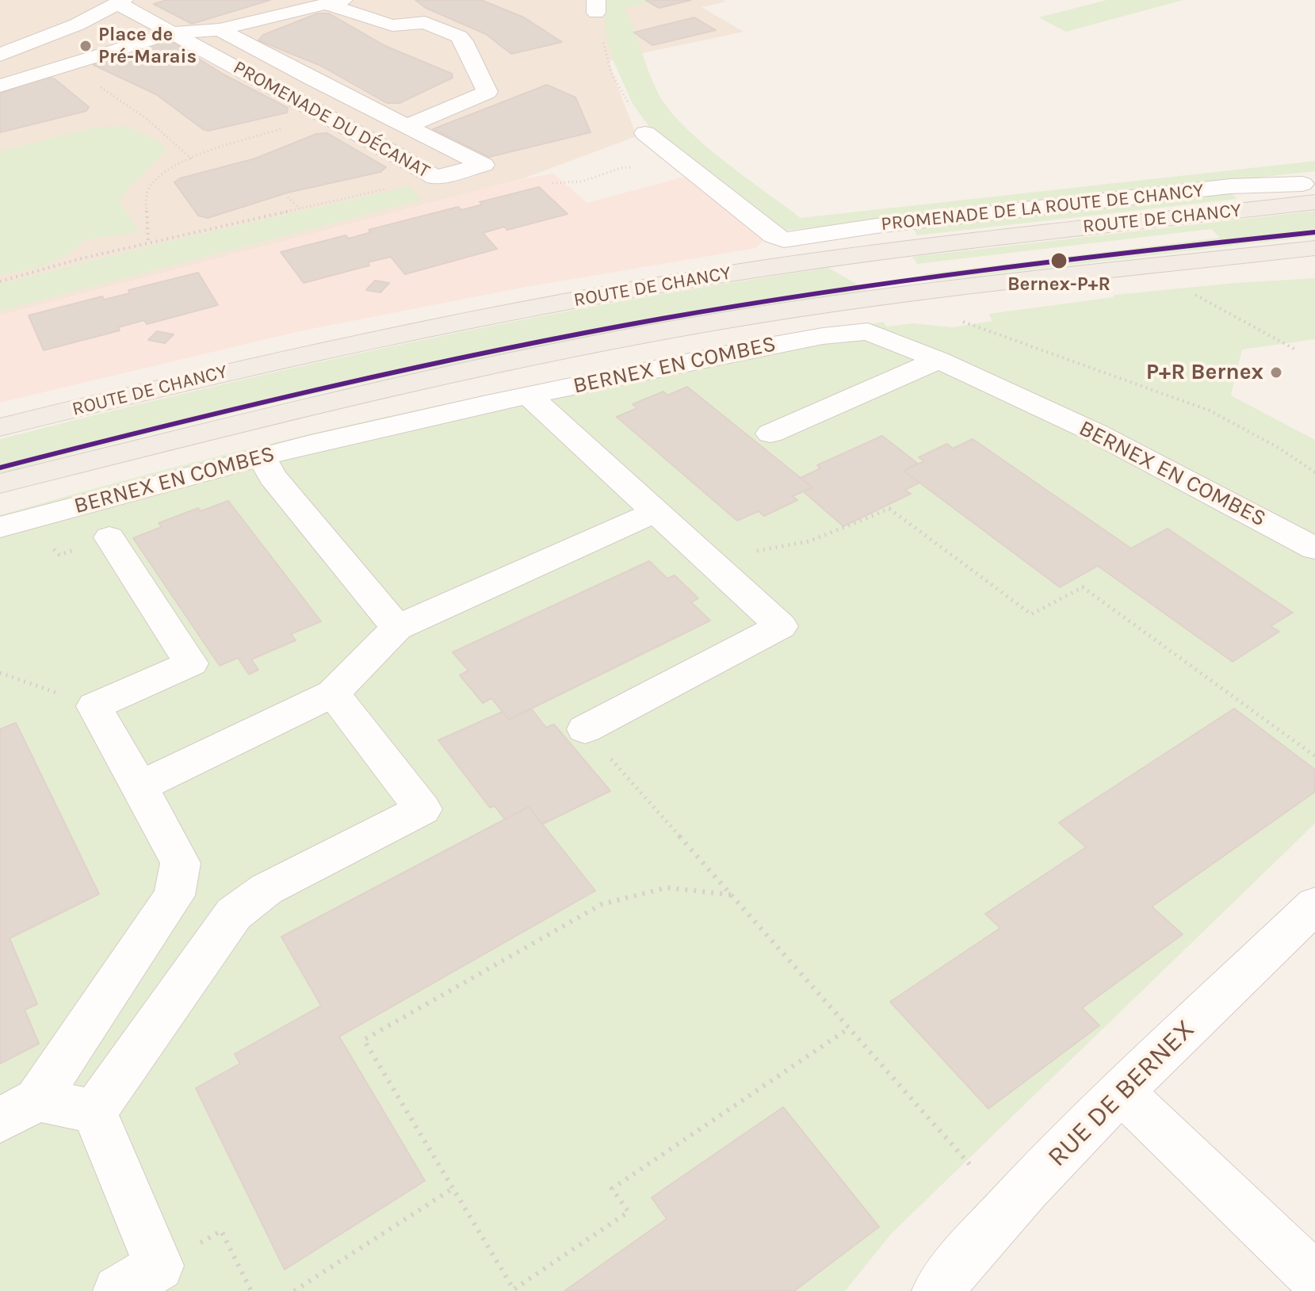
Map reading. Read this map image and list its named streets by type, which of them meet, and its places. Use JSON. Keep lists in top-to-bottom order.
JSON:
{
  "streets": {
    "main road": ["ROUTE DE CHANCY"],
    "street": [
      "PROMENADE DU DÉCANAT",
      "PROMENADE DE LA ROUTE DE CHANCY",
      "BERNEX EN COMBES",
      "RUE DE BERNEX"
    ]
  },
  "crossings": [
    ["PROMENADE DE LA ROUTE DE CHANCY", "ROUTE DE CHANCY"]
  ],
  "places": ["Place de Pré-Marais", "Bernex-P+R", "P+R Bernex"]
}
